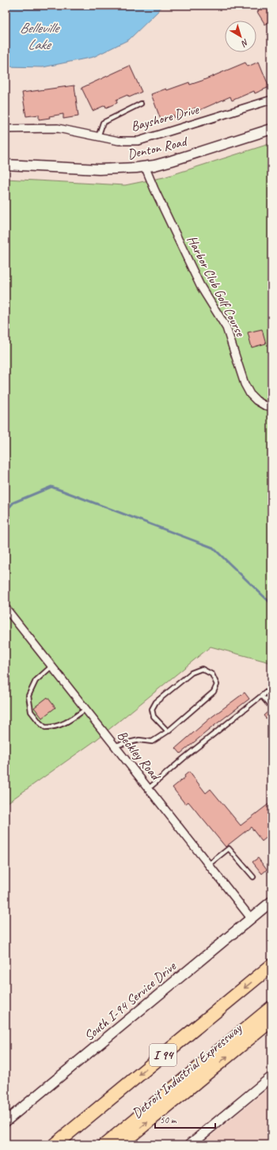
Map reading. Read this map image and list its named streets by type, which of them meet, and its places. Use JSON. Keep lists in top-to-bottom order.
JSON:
{
  "streets": {
    "highway": ["I 94", "Detroit Industrial Expressway"],
    "street": [
      "Bayshore Drive",
      "Denton Road",
      "Harbor Club Golf Course",
      "Beckley Road",
      "South I-94 Service Drive"
    ]
  },
  "crossings": [
    ["Denton Road", "Harbor Club Golf Course"],
    ["Beckley Road", "South I-94 Service Drive"]
  ],
  "water": ["Belleville Lake"],
  "scale_bar": "50 m",
  "north": "bottom right"
}
